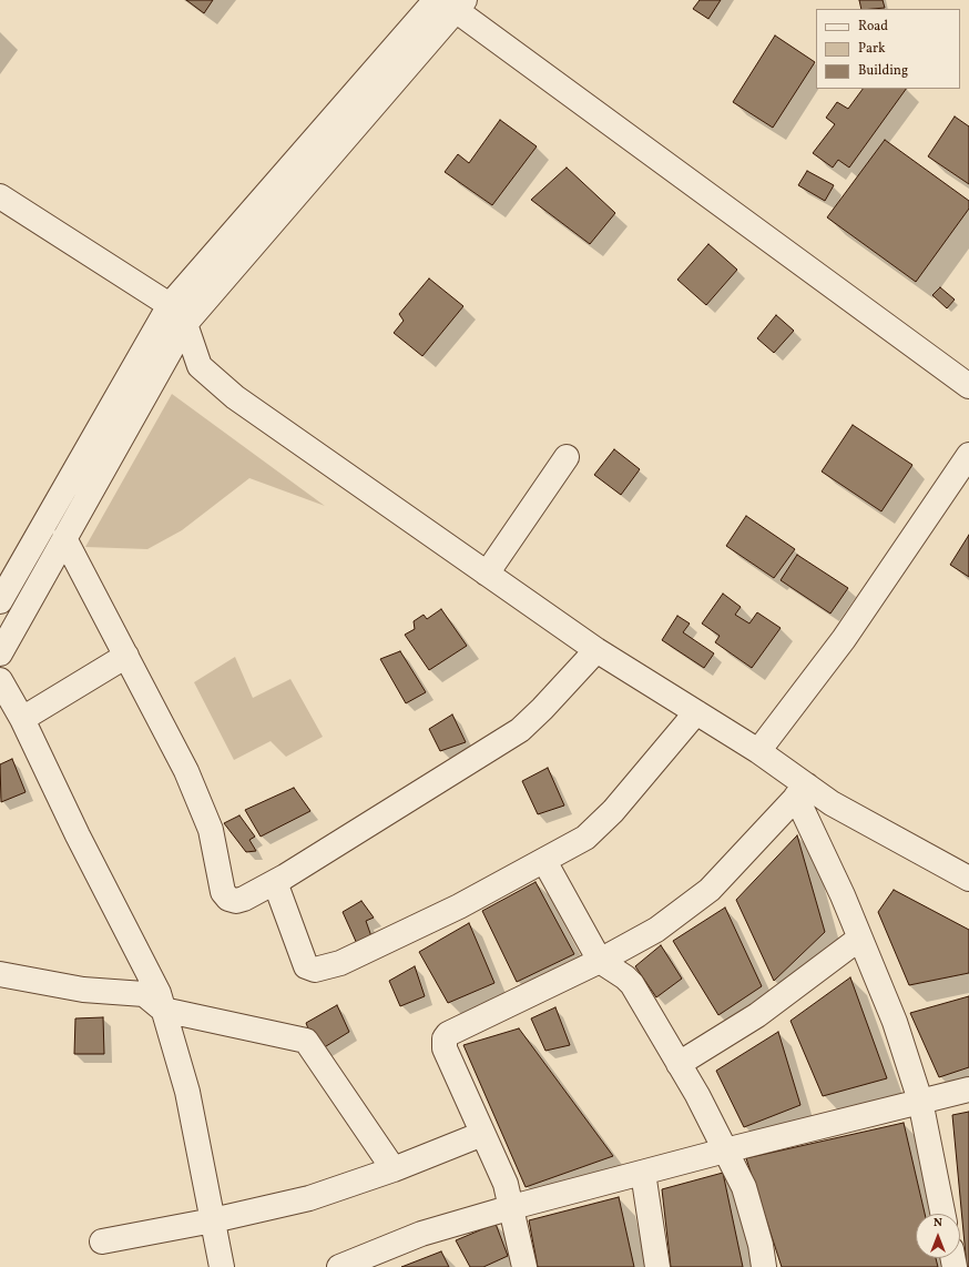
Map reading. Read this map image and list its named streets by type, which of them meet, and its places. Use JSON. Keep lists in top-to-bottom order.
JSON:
{
  "legend": ["Road", "Park", "Building"],
  "north": "top"
}
